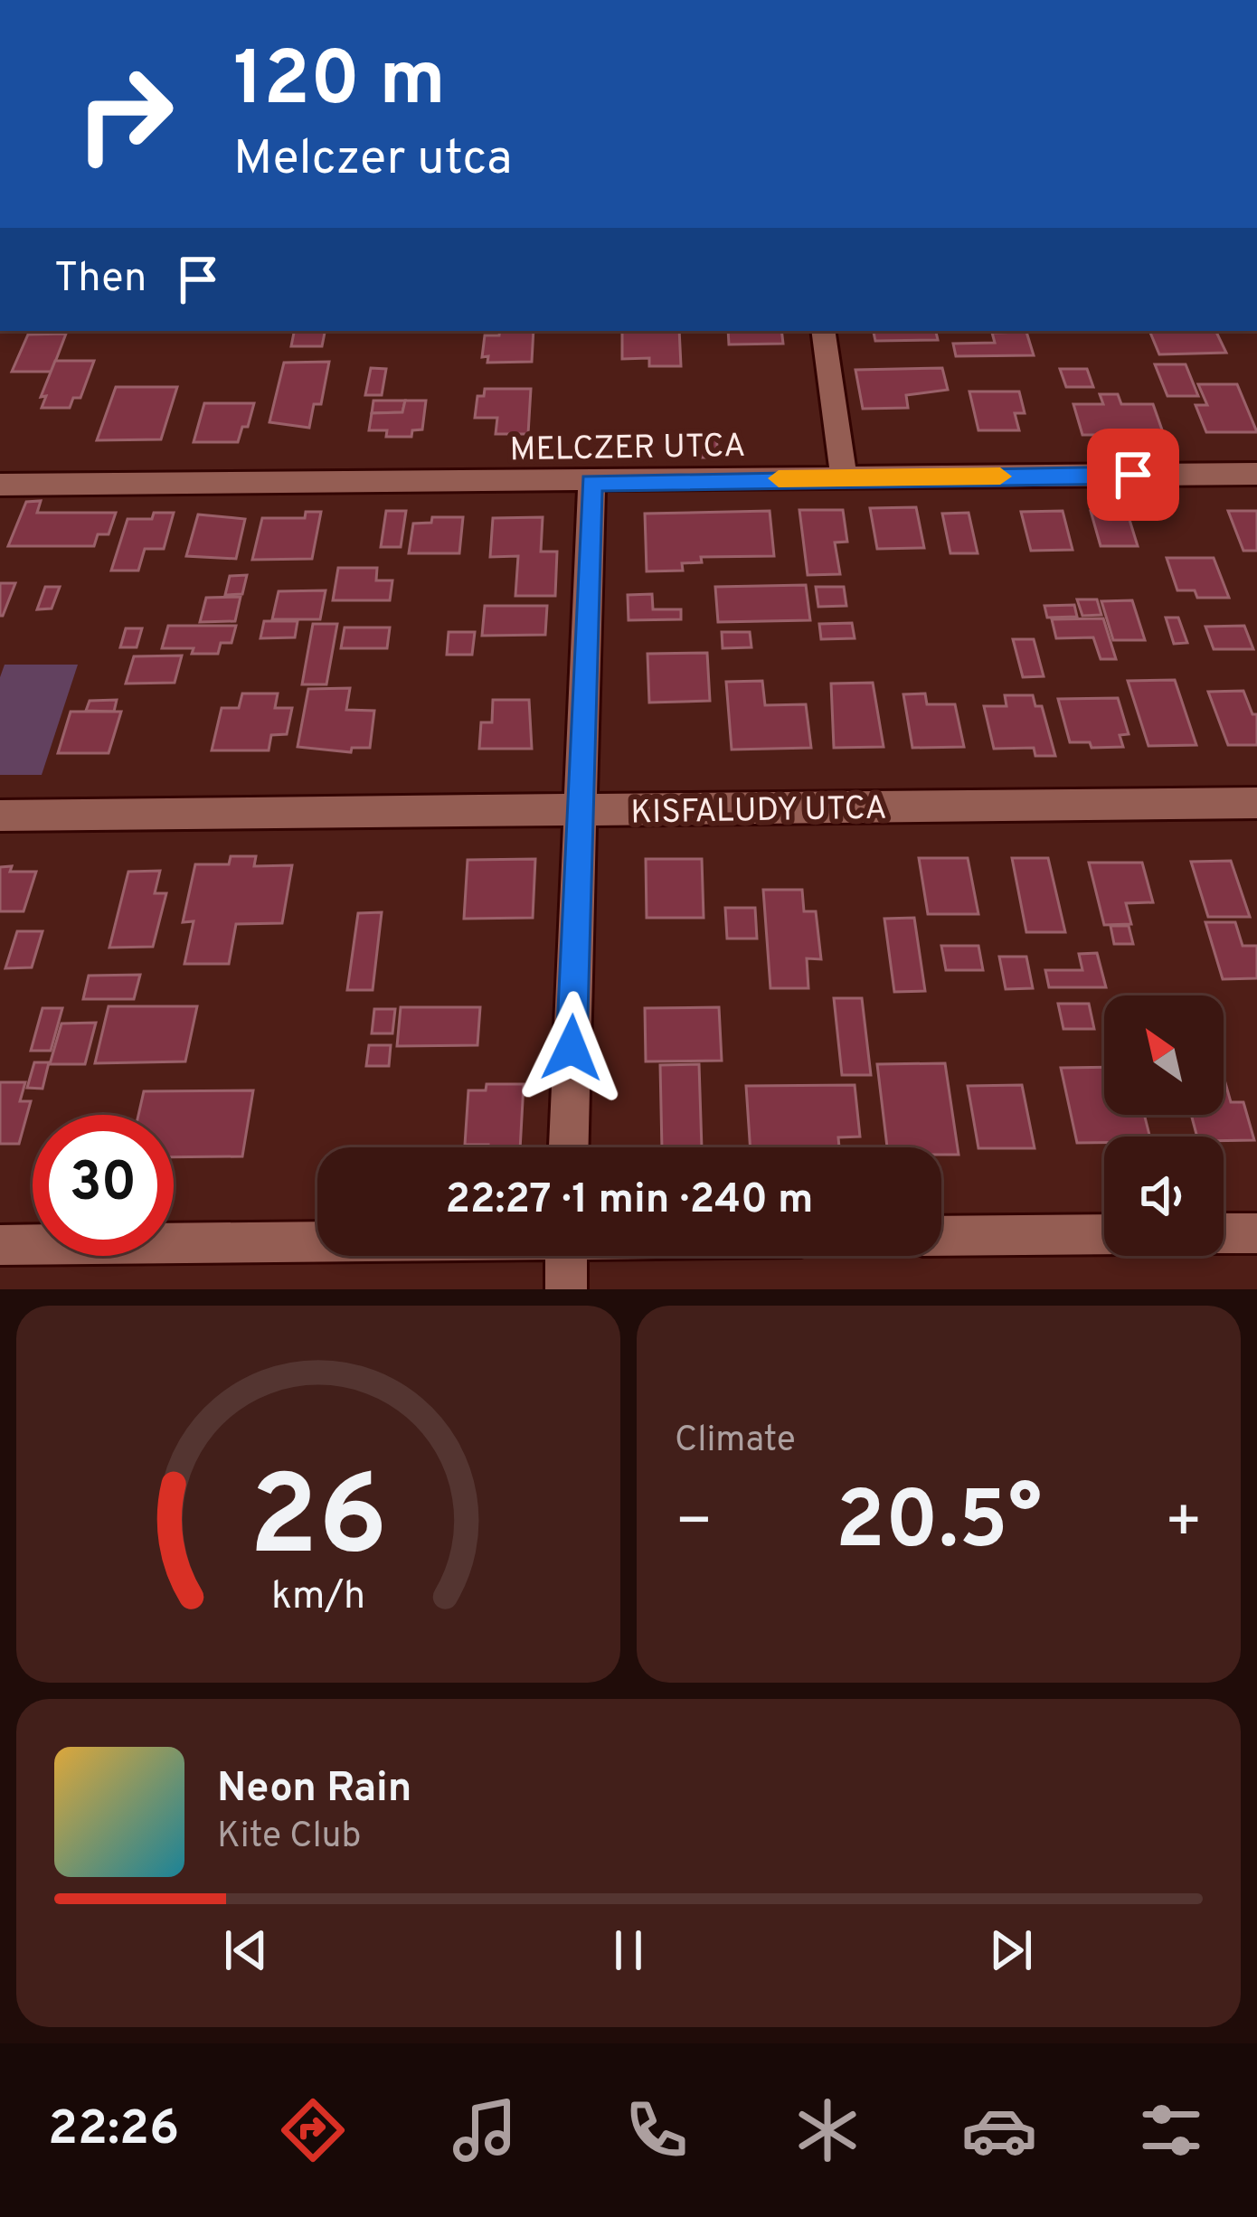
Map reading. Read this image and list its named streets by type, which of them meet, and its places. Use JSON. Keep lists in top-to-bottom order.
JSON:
{
  "streets": {
    "street": ["MELCZER UTCA", "KISFALUDY UTCA"]
  },
  "north": "top left",
  "page": {
    "turn": ["120 m", "Melczer utca"],
    "then": "Then",
    "limit": "30",
    "trip": "22:27 · 1 min · 240 m",
    "tile": "Climate",
    "heat": ["−", "20.5°", "+"],
    "song": ["Neon Rain", "Kite Club"],
    "tabs": "22:26",
    "gauge": ["26", "km/h"]
  }
}
